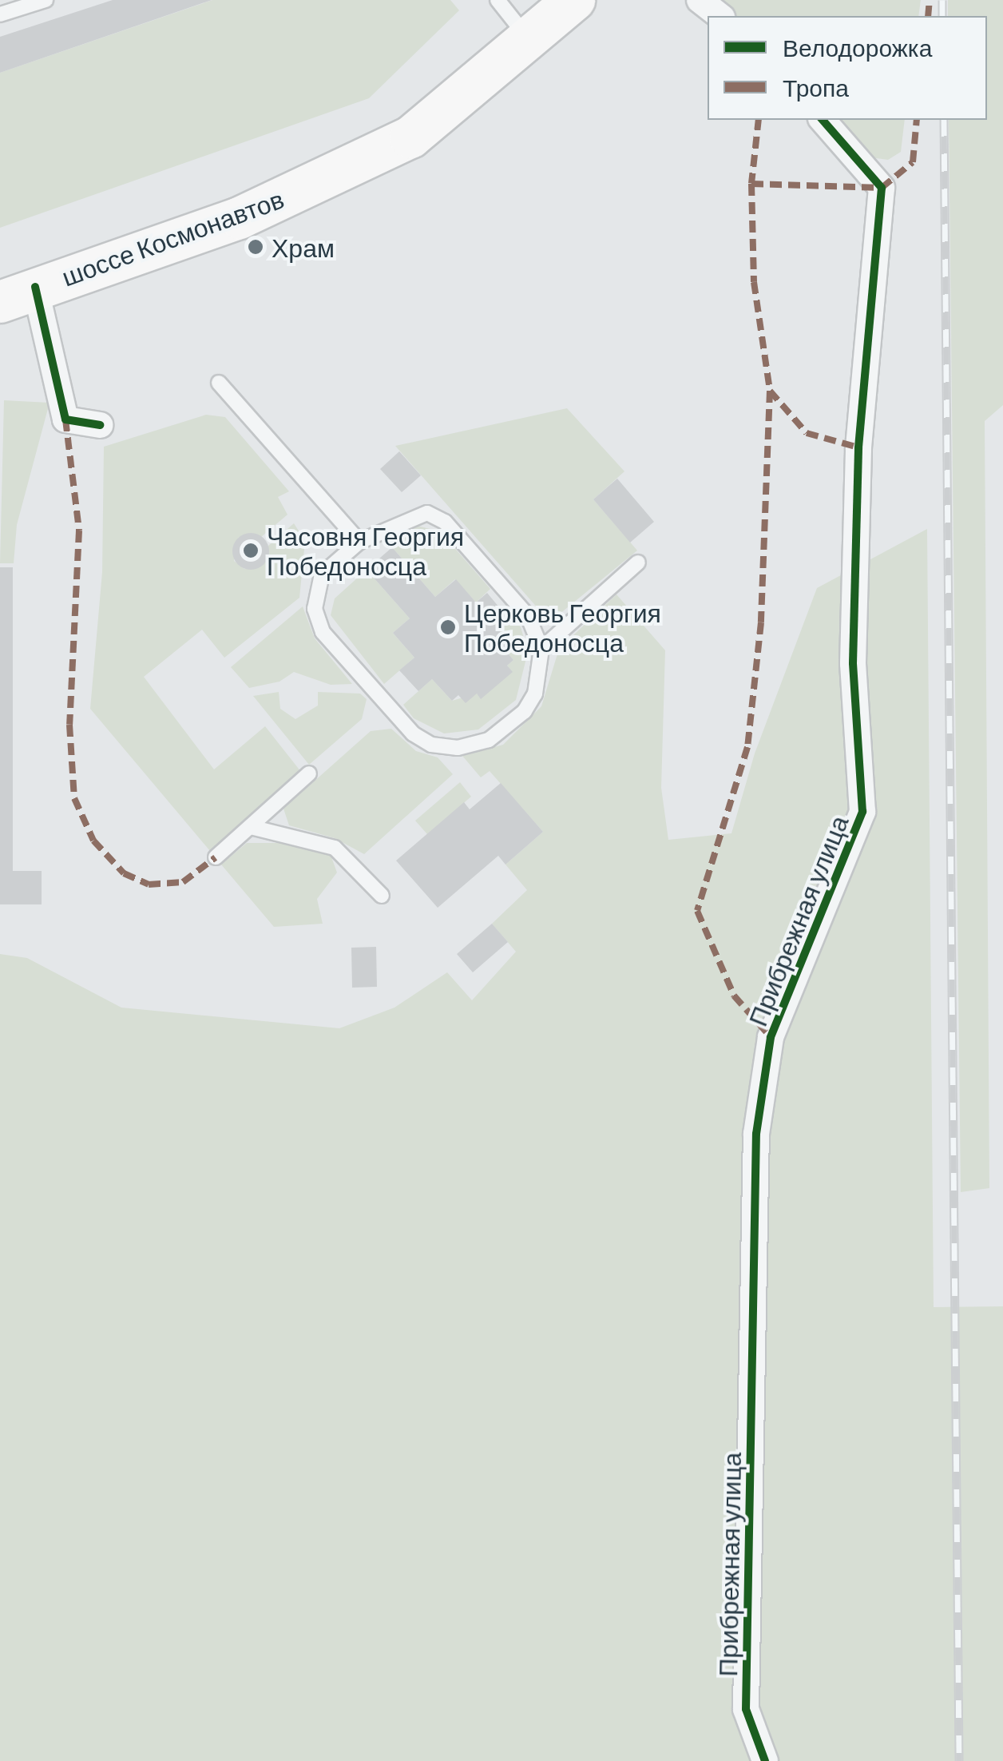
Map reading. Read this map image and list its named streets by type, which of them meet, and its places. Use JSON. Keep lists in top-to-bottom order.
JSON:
{
  "streets": {
    "main road": ["шоссе Космонавтов"],
    "street": ["Прибрежная улица"]
  },
  "places": ["Храм", "Часовня Георгия Победоносца", "Церковь Георгия Победоносца"],
  "legend": ["Велодорожка", "Тропа"]
}
